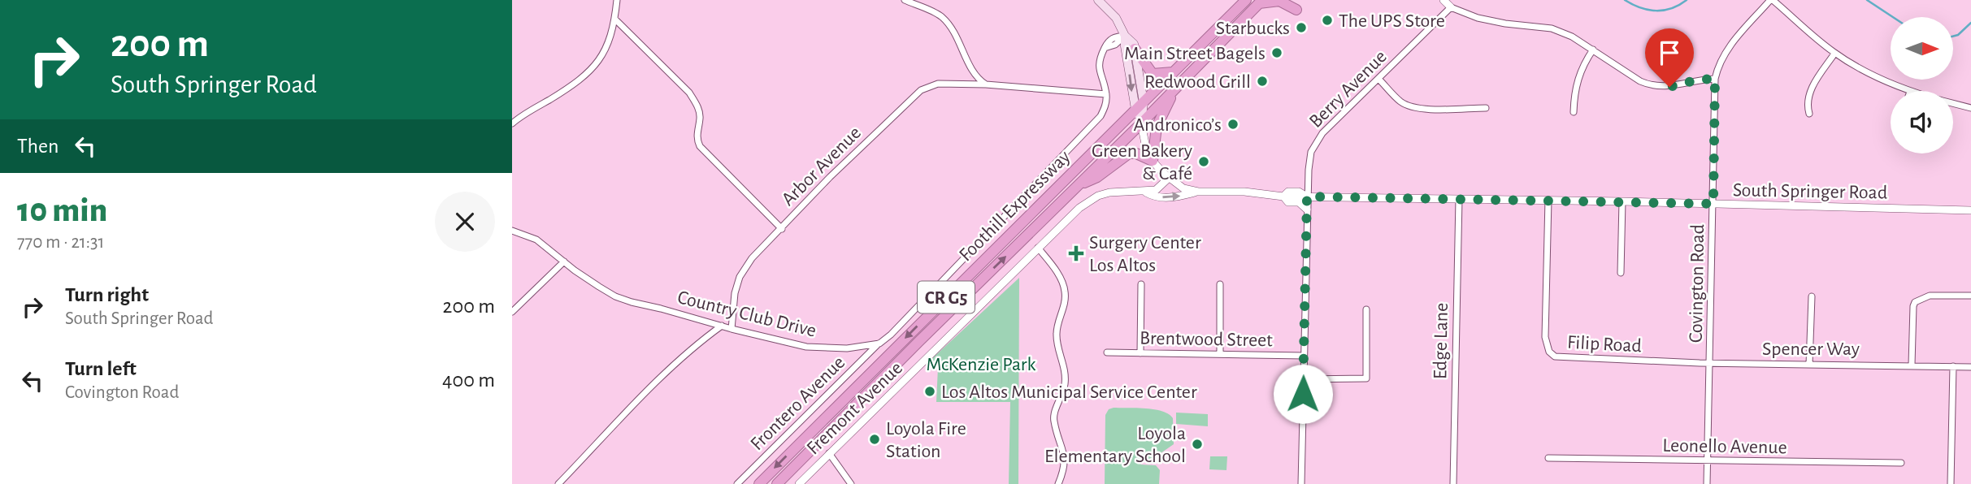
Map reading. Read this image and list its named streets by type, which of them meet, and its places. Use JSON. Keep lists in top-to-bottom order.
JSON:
{
  "streets": {
    "highway": ["Foothill Expressway", "CR G5"],
    "street": [
      "Berry Avenue",
      "Arbor Avenue",
      "South Springer Road",
      "Covington Road",
      "Country Club Drive",
      "Brentwood Street",
      "Edge Lane",
      "Filip Road",
      "Spencer Way",
      "Frontero Avenue",
      "Fremont Avenue",
      "Leonello Avenue"
    ]
  },
  "crossings": [
    ["Berry Avenue", "South Springer Road"],
    ["Berry Avenue", "Brentwood Street"],
    ["Arbor Avenue", "Country Club Drive"],
    ["South Springer Road", "Foothill Expressway"],
    ["South Springer Road", "Covington Road"],
    ["South Springer Road", "Edge Lane"],
    ["South Springer Road", "Filip Road"],
    ["South Springer Road", "Fremont Avenue"],
    ["Covington Road", "Filip Road"],
    ["Covington Road", "Spencer Way"],
    ["Covington Road", "Leonello Avenue"],
    ["Country Club Drive", "Frontero Avenue"],
    ["Filip Road", "Spencer Way"]
  ],
  "parks": ["McKenzie Park"],
  "places": {
    "other": [
      "The UPS Store",
      "Starbucks",
      "Main Street Bagels",
      "Redwood Grill",
      "Andronico’s",
      "Green Bakery & Café",
      "Los Altos Municipal Service Center",
      "Loyola Fire Station",
      "Loyola Elementary School"
    ],
    "health": ["Surgery Center Los Altos"]
  },
  "north": "right",
  "page": {
    "turn": ["200 m", "South Springer Road"],
    "then": "Then",
    "heading": ["10 min", "770 m · 21:31"],
    "list": [
      {
        "name": "Turn right",
        "note": "South Springer Road",
        "value": "200 m"
      },
      {
        "name": "Turn left",
        "note": "Covington Road",
        "value": "400 m"
      }
    ]
  }
}
